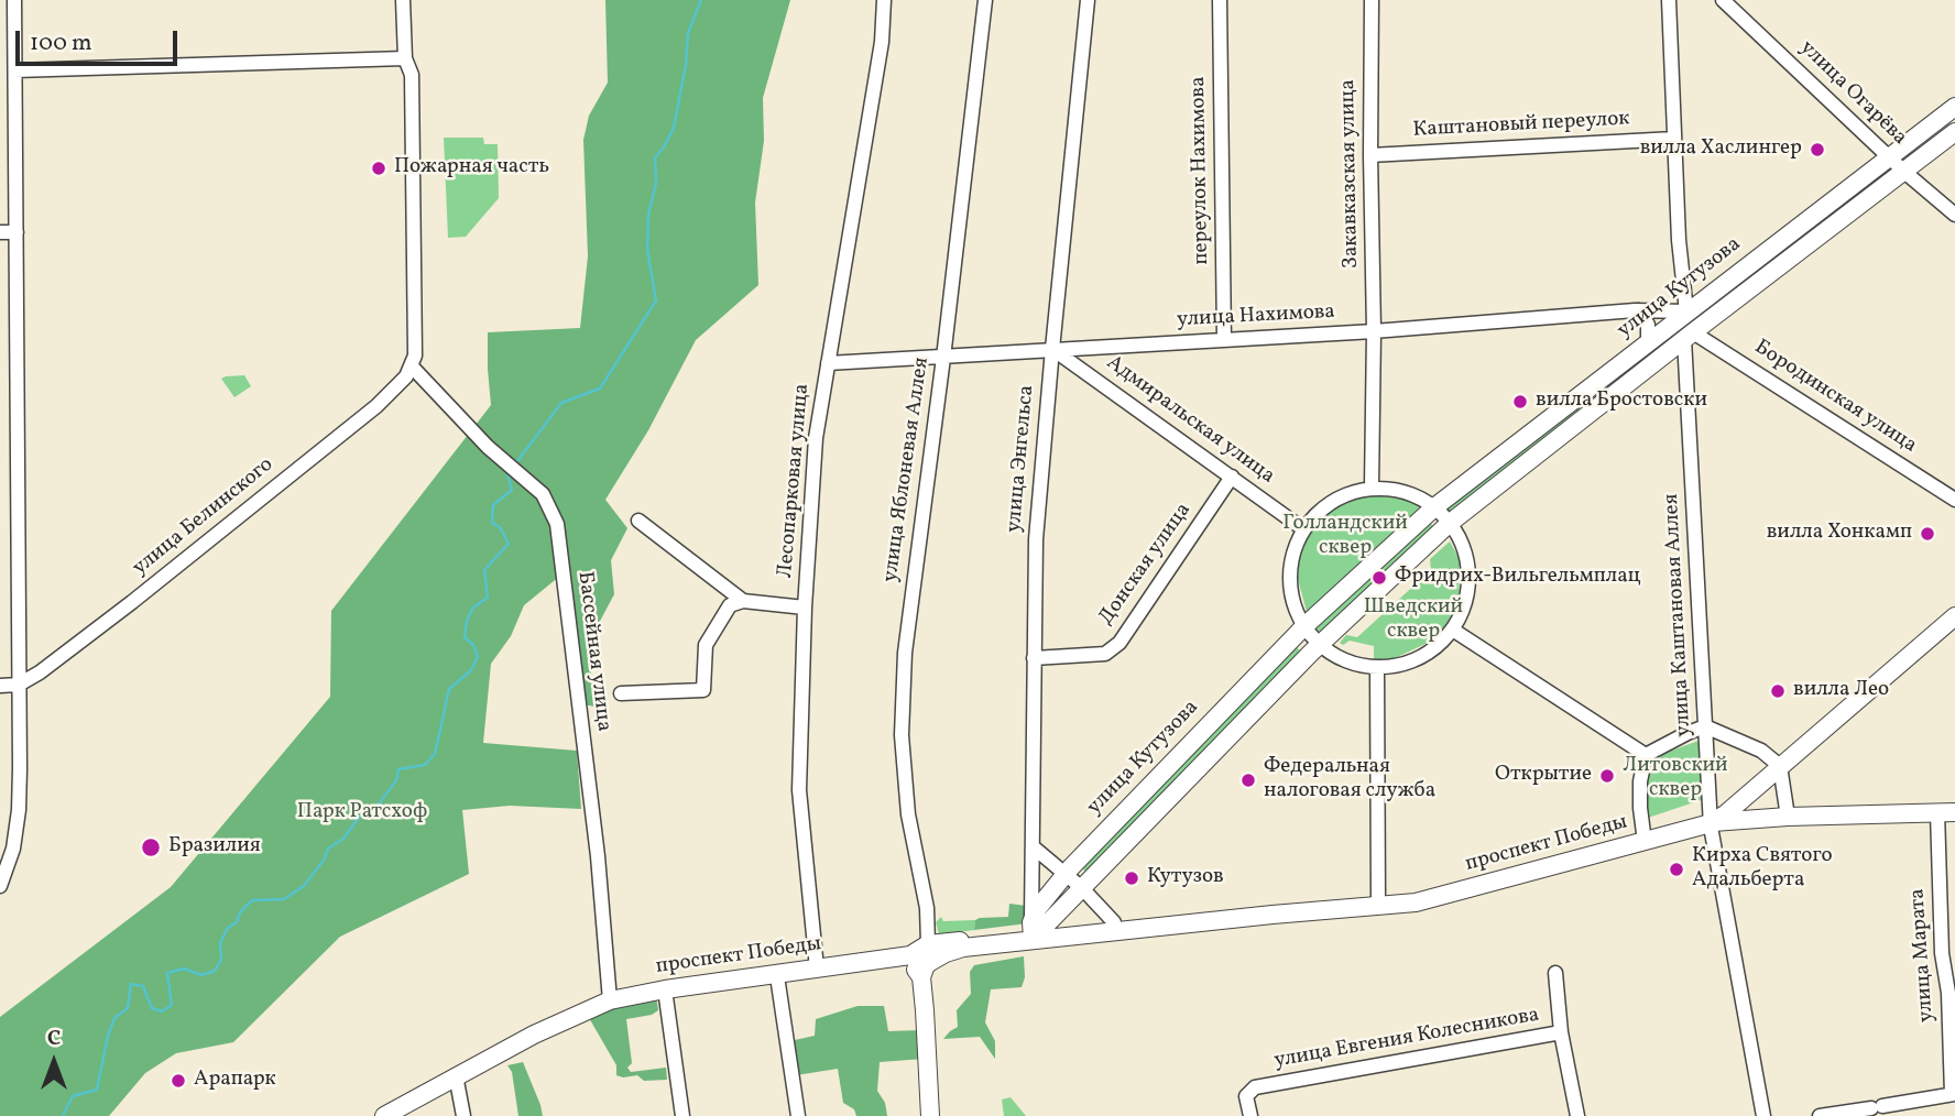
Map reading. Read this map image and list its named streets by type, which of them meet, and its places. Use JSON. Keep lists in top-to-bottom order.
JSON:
{
  "streets": {
    "main road": ["улица Кутузова", "проспект Победы"],
    "street": [
      "улица Огарёва",
      "Каштановый переулок",
      "переулок Нахимова",
      "Закавказская улица",
      "улица Нахимова",
      "Бородинская улица",
      "Адмиральская улица",
      "улица Энгельса",
      "улица Яблоневая Аллея",
      "Лесопарковая улица",
      "улица Белинского",
      "Донская улица",
      "улица Каштановая Аллея",
      "Бассейная улица",
      "улица Марата",
      "улица Евгения Колесникова"
    ]
  },
  "crossings": [
    ["улица Огарёва", "улица Кутузова"],
    ["Каштановый переулок", "Закавказская улица"],
    ["переулок Нахимова", "улица Нахимова"],
    ["Закавказская улица", "улица Нахимова"],
    ["улица Кутузова", "улица Нахимова"],
    ["улица Кутузова", "Бородинская улица"],
    ["улица Кутузова", "улица Энгельса"],
    ["улица Кутузова", "улица Каштановая Аллея"],
    ["улица Кутузова", "проспект Победы"],
    ["улица Нахимова", "Адмиральская улица"],
    ["улица Нахимова", "улица Энгельса"],
    ["улица Нахимова", "улица Яблоневая Аллея"],
    ["улица Нахимова", "Лесопарковая улица"],
    ["Бородинская улица", "улица Каштановая Аллея"],
    ["Адмиральская улица", "улица Энгельса"],
    ["Адмиральская улица", "Донская улица"],
    ["улица Энгельса", "Донская улица"],
    ["улица Энгельса", "проспект Победы"],
    ["улица Яблоневая Аллея", "проспект Победы"],
    ["Лесопарковая улица", "проспект Победы"],
    ["улица Белинского", "Бассейная улица"],
    ["улица Каштановая Аллея", "проспект Победы"],
    ["Бассейная улица", "проспект Победы"]
  ],
  "parks": [
    "Голландский сквер",
    "Шведский сквер",
    "Литовский сквер",
    "Парк Ратсхоф"
  ],
  "places": [
    "вилла Хаслингер",
    "Пожарная часть",
    "вилла Бростовски",
    "вилла Хонкамп",
    "Фридрих-Вильгельмплац",
    "вилла Лео",
    "Открытие",
    "Федеральная налоговая служба",
    "Бразилия",
    "Кирха Святого Адальберта",
    "Кутузов",
    "Арапарк"
  ],
  "scale_bar": "100 m",
  "north": "top"
}
